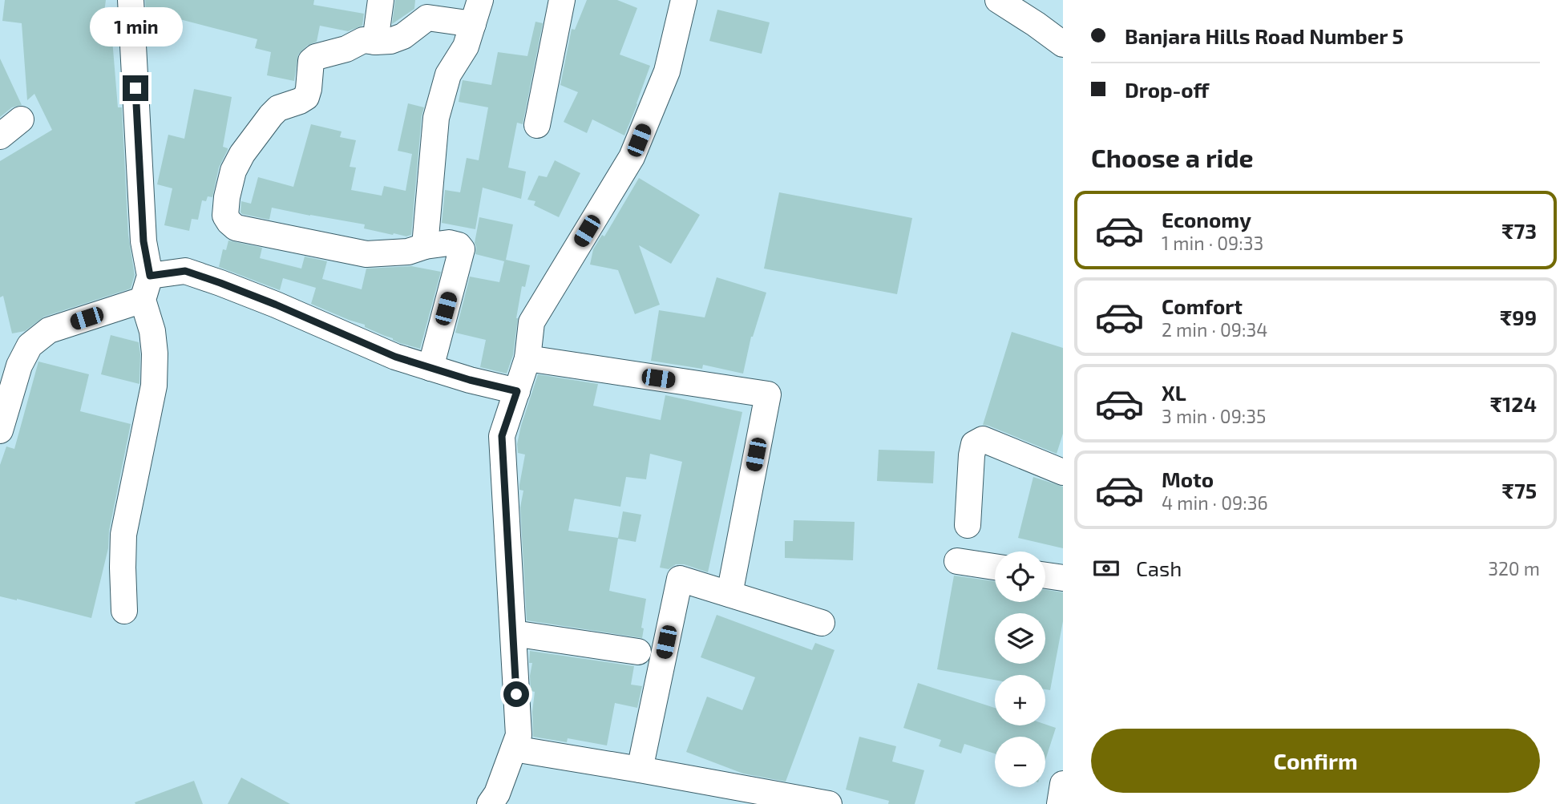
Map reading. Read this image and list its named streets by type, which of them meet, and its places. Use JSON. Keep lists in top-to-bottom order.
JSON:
{
  "page": {
    "banner": ["Banjara Hills Road Number 5", "Drop-off"],
    "bubble": "1 min",
    "heading": "Choose a ride",
    "list": [
      {
        "name": "Economy",
        "note": "1 min · 09:33",
        "value": "₹73"
      },
      {
        "name": "Comfort",
        "note": "2 min · 09:34",
        "value": "₹99"
      },
      {
        "name": "XL",
        "note": "3 min · 09:35",
        "value": "₹124"
      },
      {
        "name": "Moto",
        "note": "4 min · 09:36",
        "value": "₹75"
      }
    ],
    "pay": ["Cash", "320 m"],
    "map_buttons": ["+", "−"],
    "buttons": "Confirm"
  }
}
